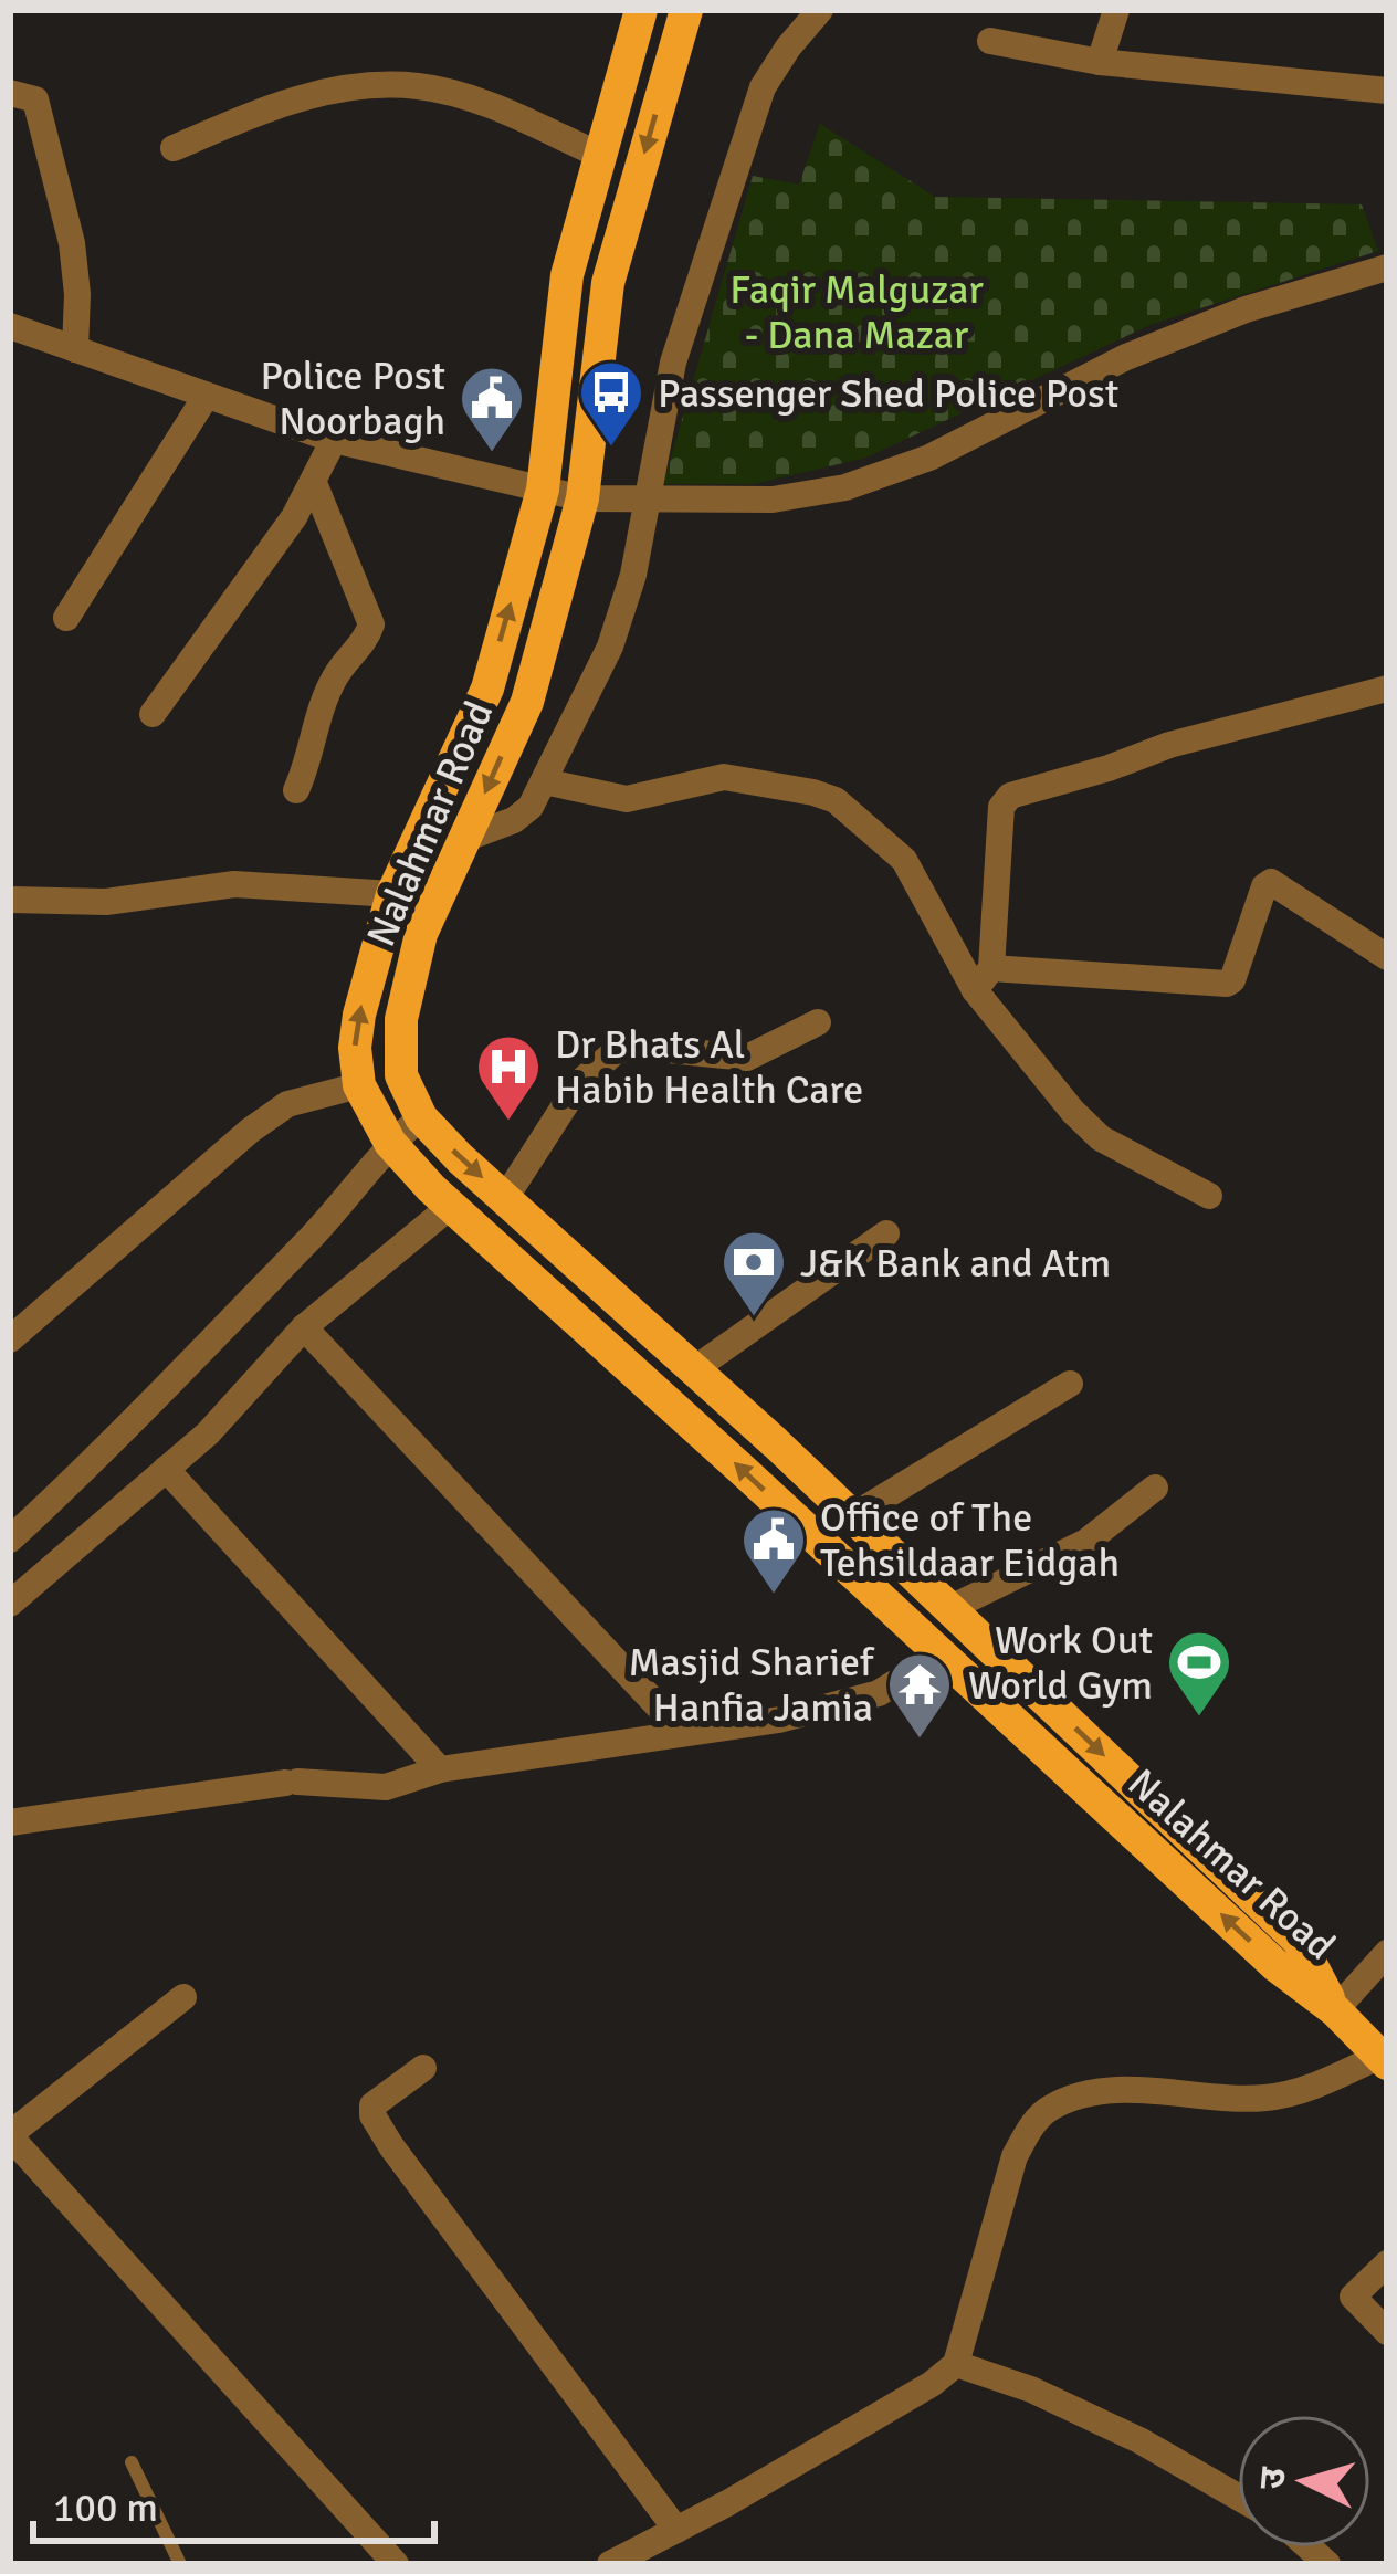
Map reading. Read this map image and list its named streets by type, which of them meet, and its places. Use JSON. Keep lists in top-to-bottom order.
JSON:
{
  "streets": {
    "main road": ["Nalahmar Road"]
  },
  "parks": ["Faqir Malguzar - Dana Mazar"],
  "places": {
    "bus stop": ["Passenger Shed Police Post"],
    "public building": ["Police Post Noorbagh", "Office of The Tehsildaar Eidgah"],
    "hospital": ["Dr Bhats Al Habib Health Care"],
    "bank": ["J&K Bank and Atm"],
    "sports": ["Work Out World Gym"],
    "temple": ["Masjid Sharief Hanfia Jamia"]
  },
  "scale_bar": "100 m",
  "north": "left"
}
